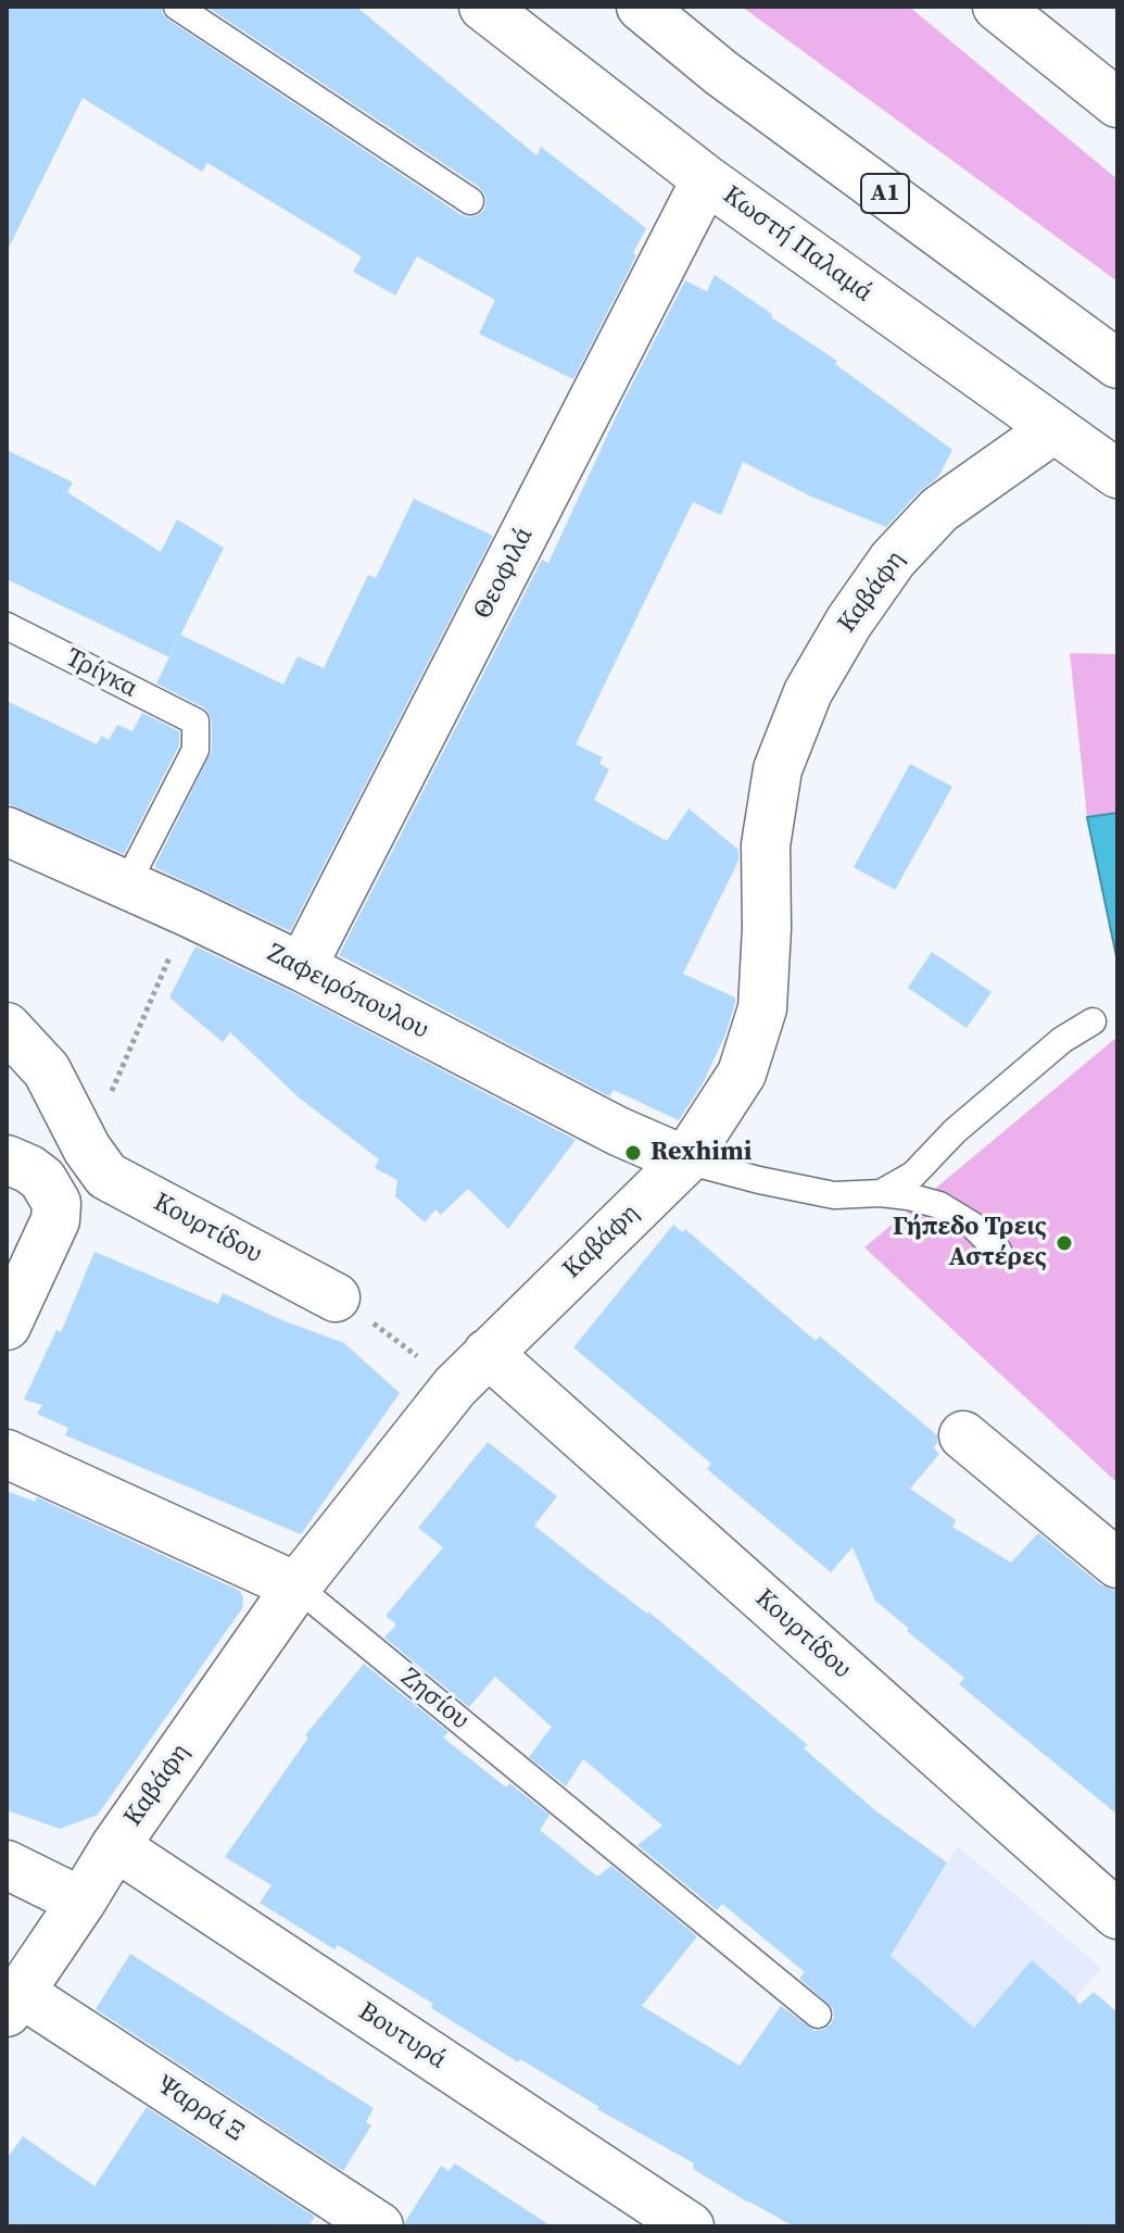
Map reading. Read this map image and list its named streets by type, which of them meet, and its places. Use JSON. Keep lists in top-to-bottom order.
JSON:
{
  "streets": {
    "main road": [
      "Α1",
      "Κωστή Παλαμά",
      "Θεοφιλά",
      "Καβάφη",
      "Ζαφειρόπουλου",
      "Κουρτίδου",
      "Ζησίου",
      "Βουτυρά",
      "Ψαρρά Ξ"
    ],
    "lane": ["Τρίγκα"]
  },
  "crossings": [
    ["Κωστή Παλαμά", "Θεοφιλά"],
    ["Κωστή Παλαμά", "Καβάφη"],
    ["Θεοφιλά", "Ζαφειρόπουλου"],
    ["Καβάφη", "Ζαφειρόπουλου"],
    ["Καβάφη", "Κουρτίδου"],
    ["Καβάφη", "Ζησίου"],
    ["Καβάφη", "Βουτυρά"],
    ["Καβάφη", "Ψαρρά Ξ"],
    ["Τρίγκα", "Ζαφειρόπουλου"]
  ],
  "places": ["Rexhimi", "Γήπεδο Τρεις Αστέρες"]
}
